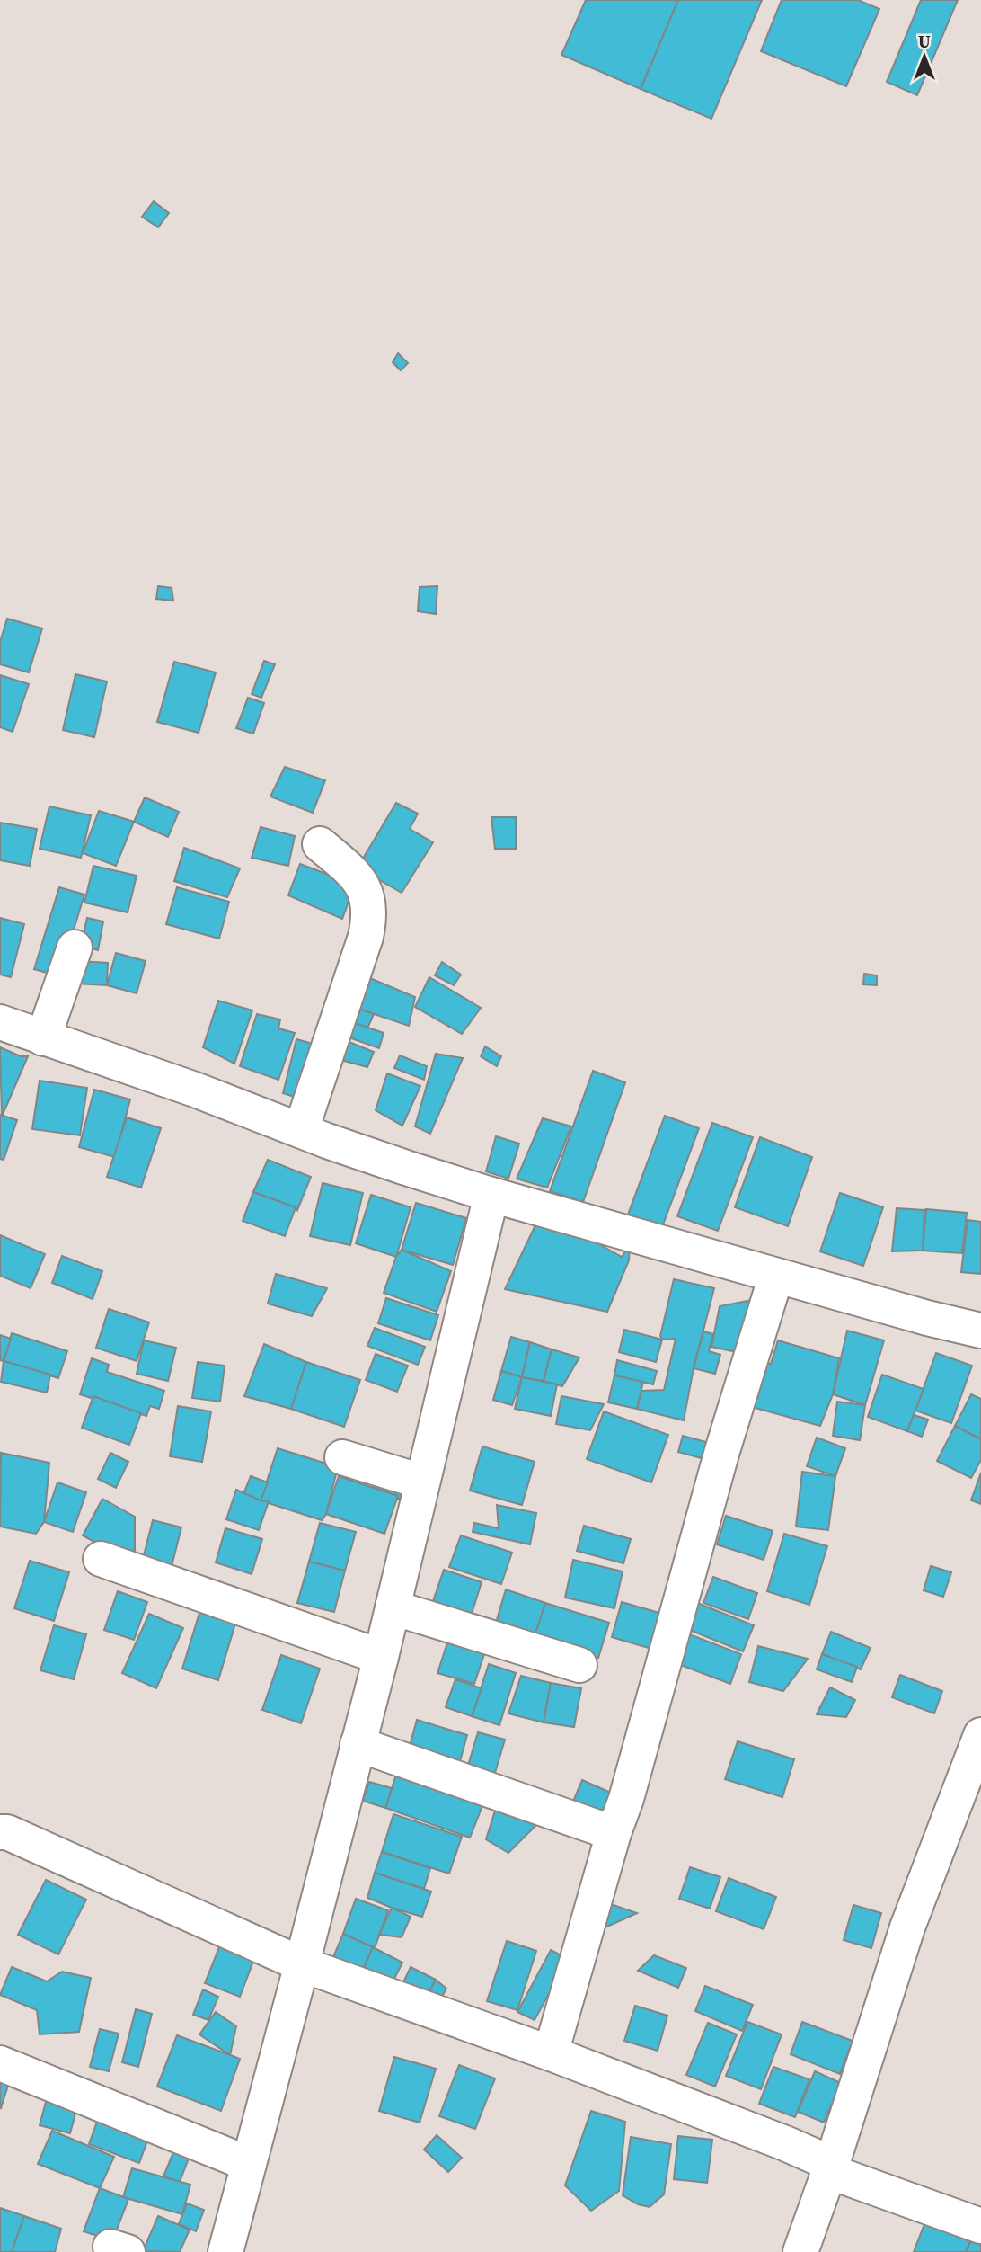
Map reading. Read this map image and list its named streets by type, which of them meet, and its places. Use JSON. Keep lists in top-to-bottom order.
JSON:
{
  "north": "top"
}
